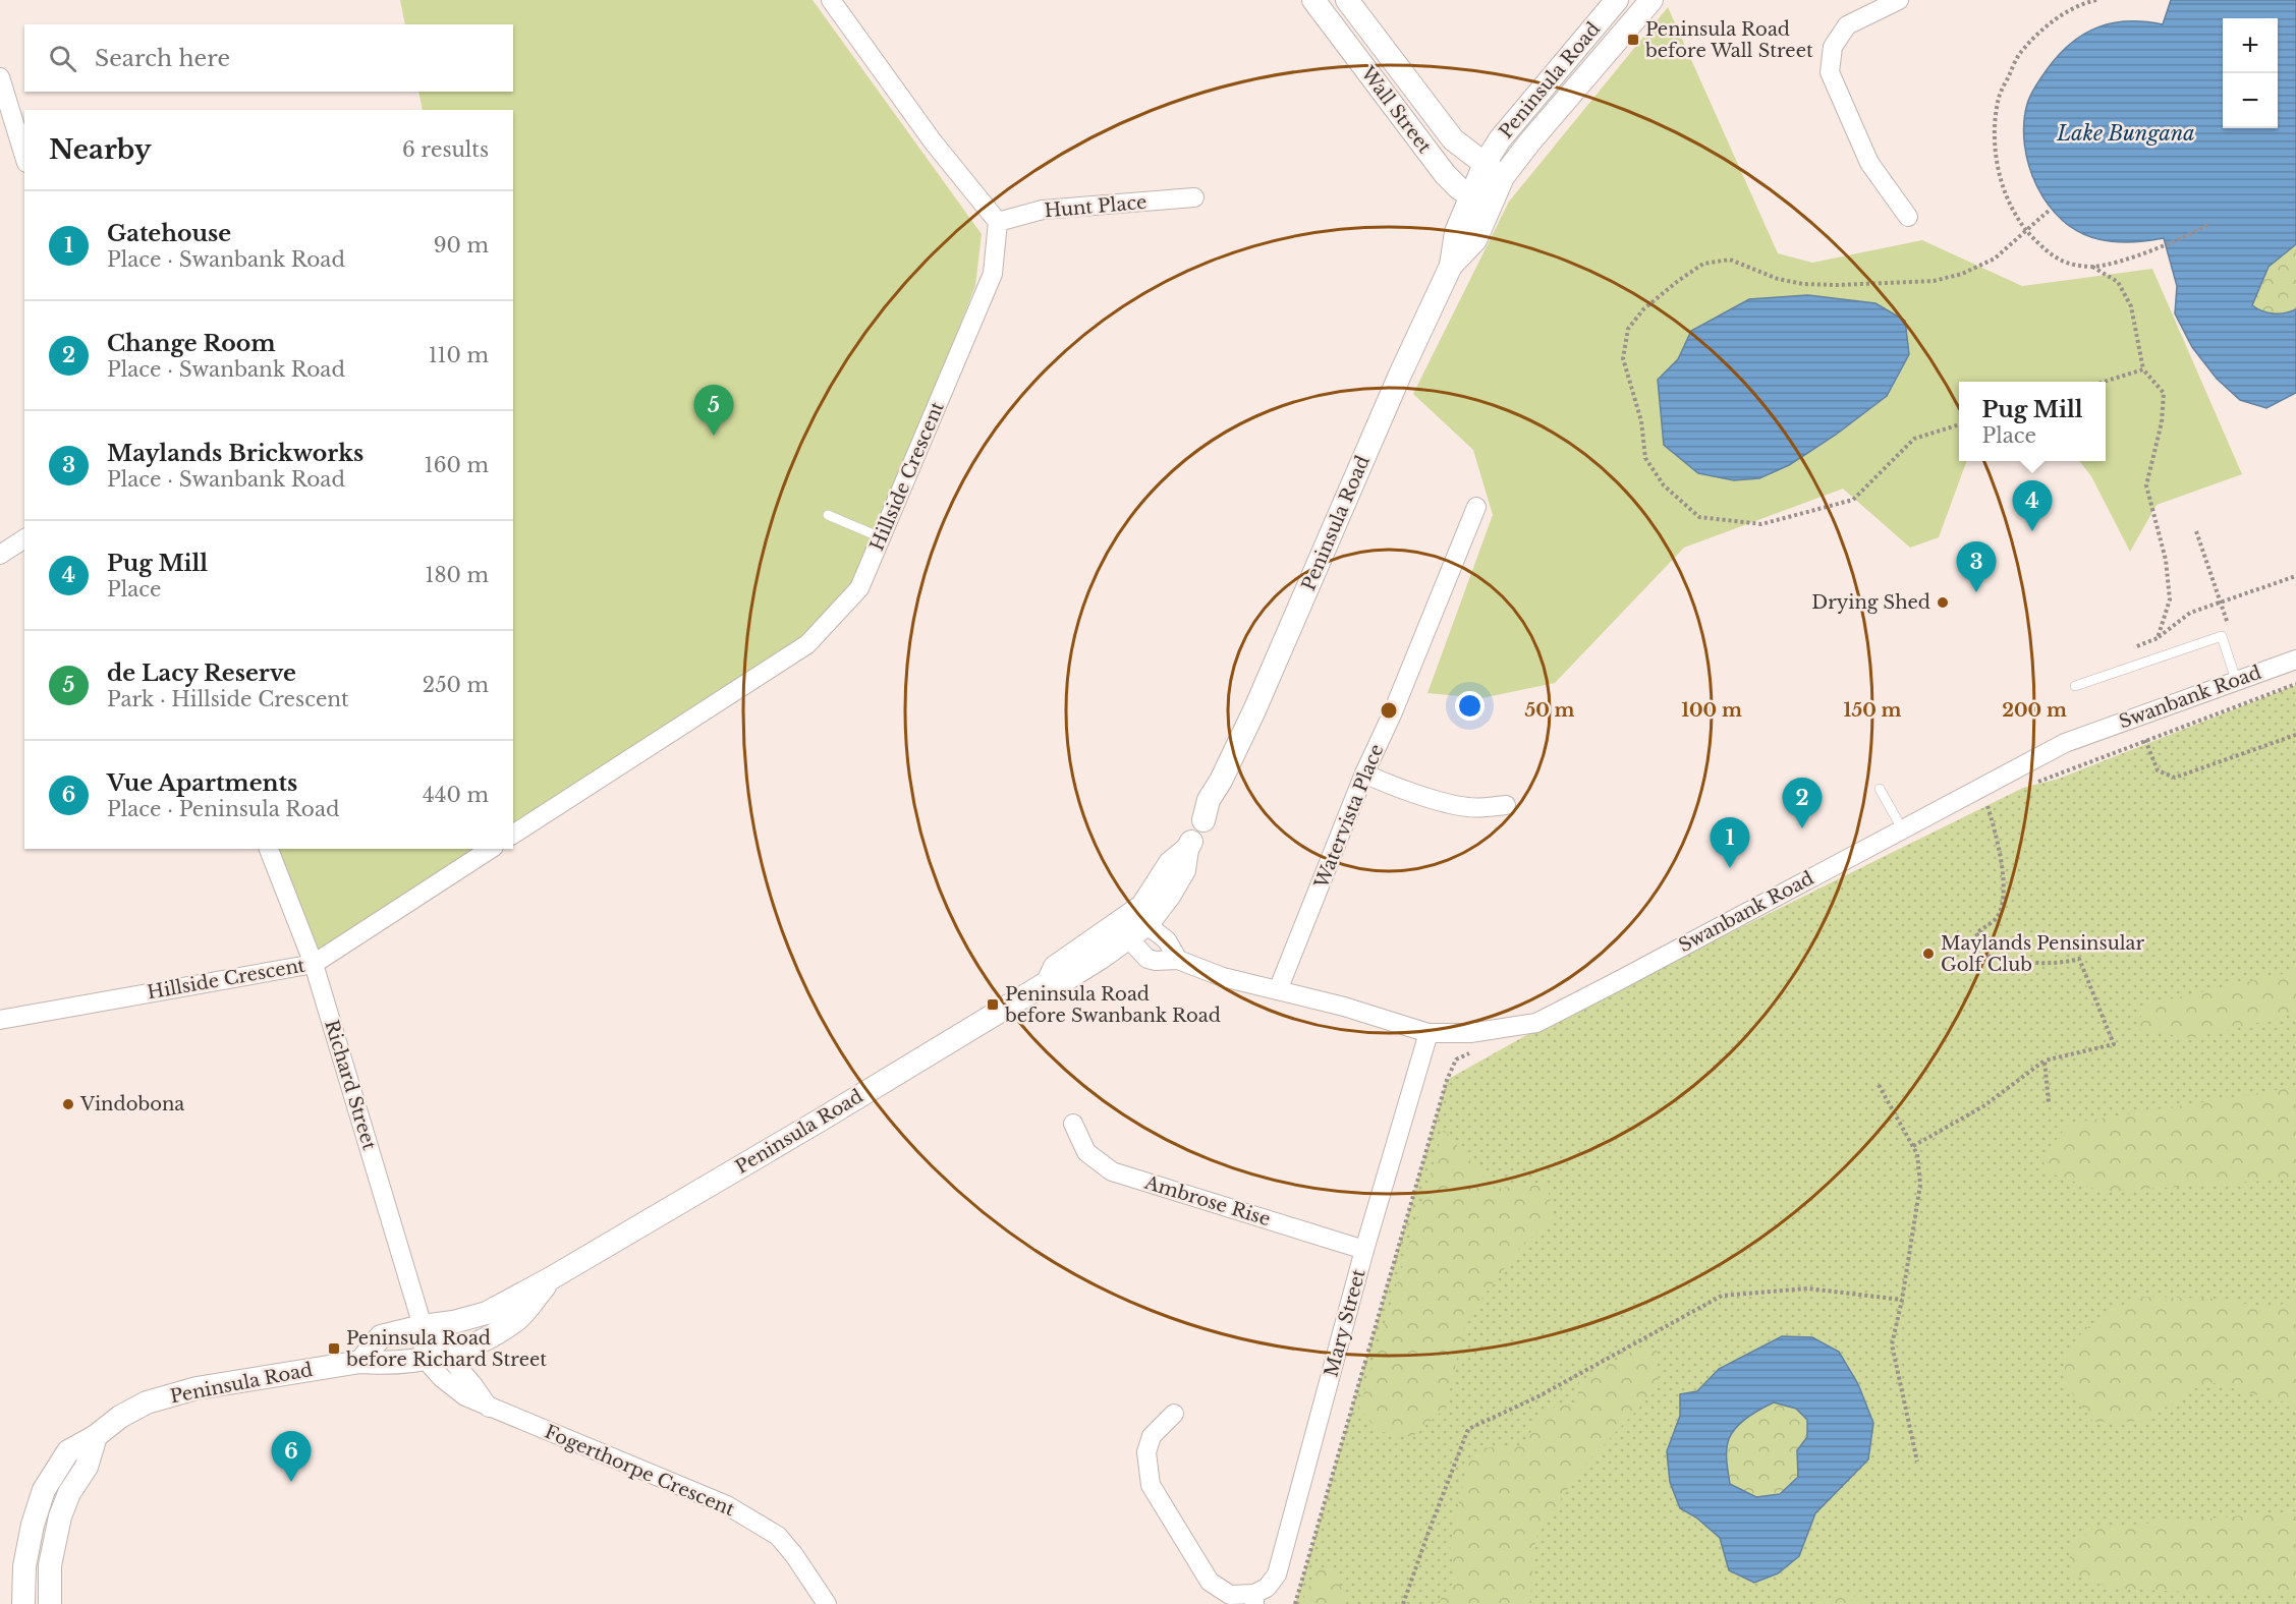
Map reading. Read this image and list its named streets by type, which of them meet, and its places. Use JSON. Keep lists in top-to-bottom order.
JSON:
{
  "streets": {
    "street": [
      "Peninsula Road",
      "Wall Street",
      "Hunt Place",
      "Hillside Crescent",
      "Swanbank Road",
      "Watervista Place",
      "Richard Street",
      "Ambrose Rise",
      "Mary Street",
      "Fogerthorpe Crescent"
    ]
  },
  "crossings": [
    ["Peninsula Road", "Wall Street"],
    ["Peninsula Road", "Swanbank Road"],
    ["Peninsula Road", "Richard Street"],
    ["Peninsula Road", "Fogerthorpe Crescent"],
    ["Hunt Place", "Hillside Crescent"],
    ["Hillside Crescent", "Richard Street"],
    ["Swanbank Road", "Watervista Place"],
    ["Swanbank Road", "Mary Street"],
    ["Ambrose Rise", "Mary Street"]
  ],
  "water": ["Lake Bungana"],
  "places": {
    "transit": ["Peninsula Road before Wall Street", "Peninsula Road before Swanbank Road", "Peninsula Road before Richard Street"],
    "other": ["Drying Shed", "Maylands Pensinsular Golf Club", "Vindobona"]
  },
  "page": {
    "map_buttons": ["+", "−"],
    "search": "Search here",
    "heading": ["Nearby", "6 results"],
    "list": [
      {
        "mark": "1",
        "name": "Gatehouse",
        "note": "Place · Swanbank Road",
        "value": "90 m"
      },
      {
        "mark": "2",
        "name": "Change Room",
        "note": "Place · Swanbank Road",
        "value": "110 m"
      },
      {
        "mark": "3",
        "name": "Maylands Brickworks",
        "note": "Place · Swanbank Road",
        "value": "160 m"
      },
      {
        "mark": "4",
        "name": "Pug Mill",
        "note": "Place",
        "value": "180 m"
      },
      {
        "mark": "5",
        "name": "de Lacy Reserve",
        "note": "Park · Hillside Crescent",
        "value": "250 m"
      },
      {
        "mark": "6",
        "name": "Vue Apartments",
        "note": "Place · Peninsula Road",
        "value": "440 m"
      }
    ],
    "popup": ["Pug Mill", "Place"],
    "pins": [
      "5",
      "4",
      "3",
      "2",
      "1",
      "6"
    ]
  },
  "rings": [
    "50 m",
    "100 m",
    "150 m",
    "200 m"
  ]
}
